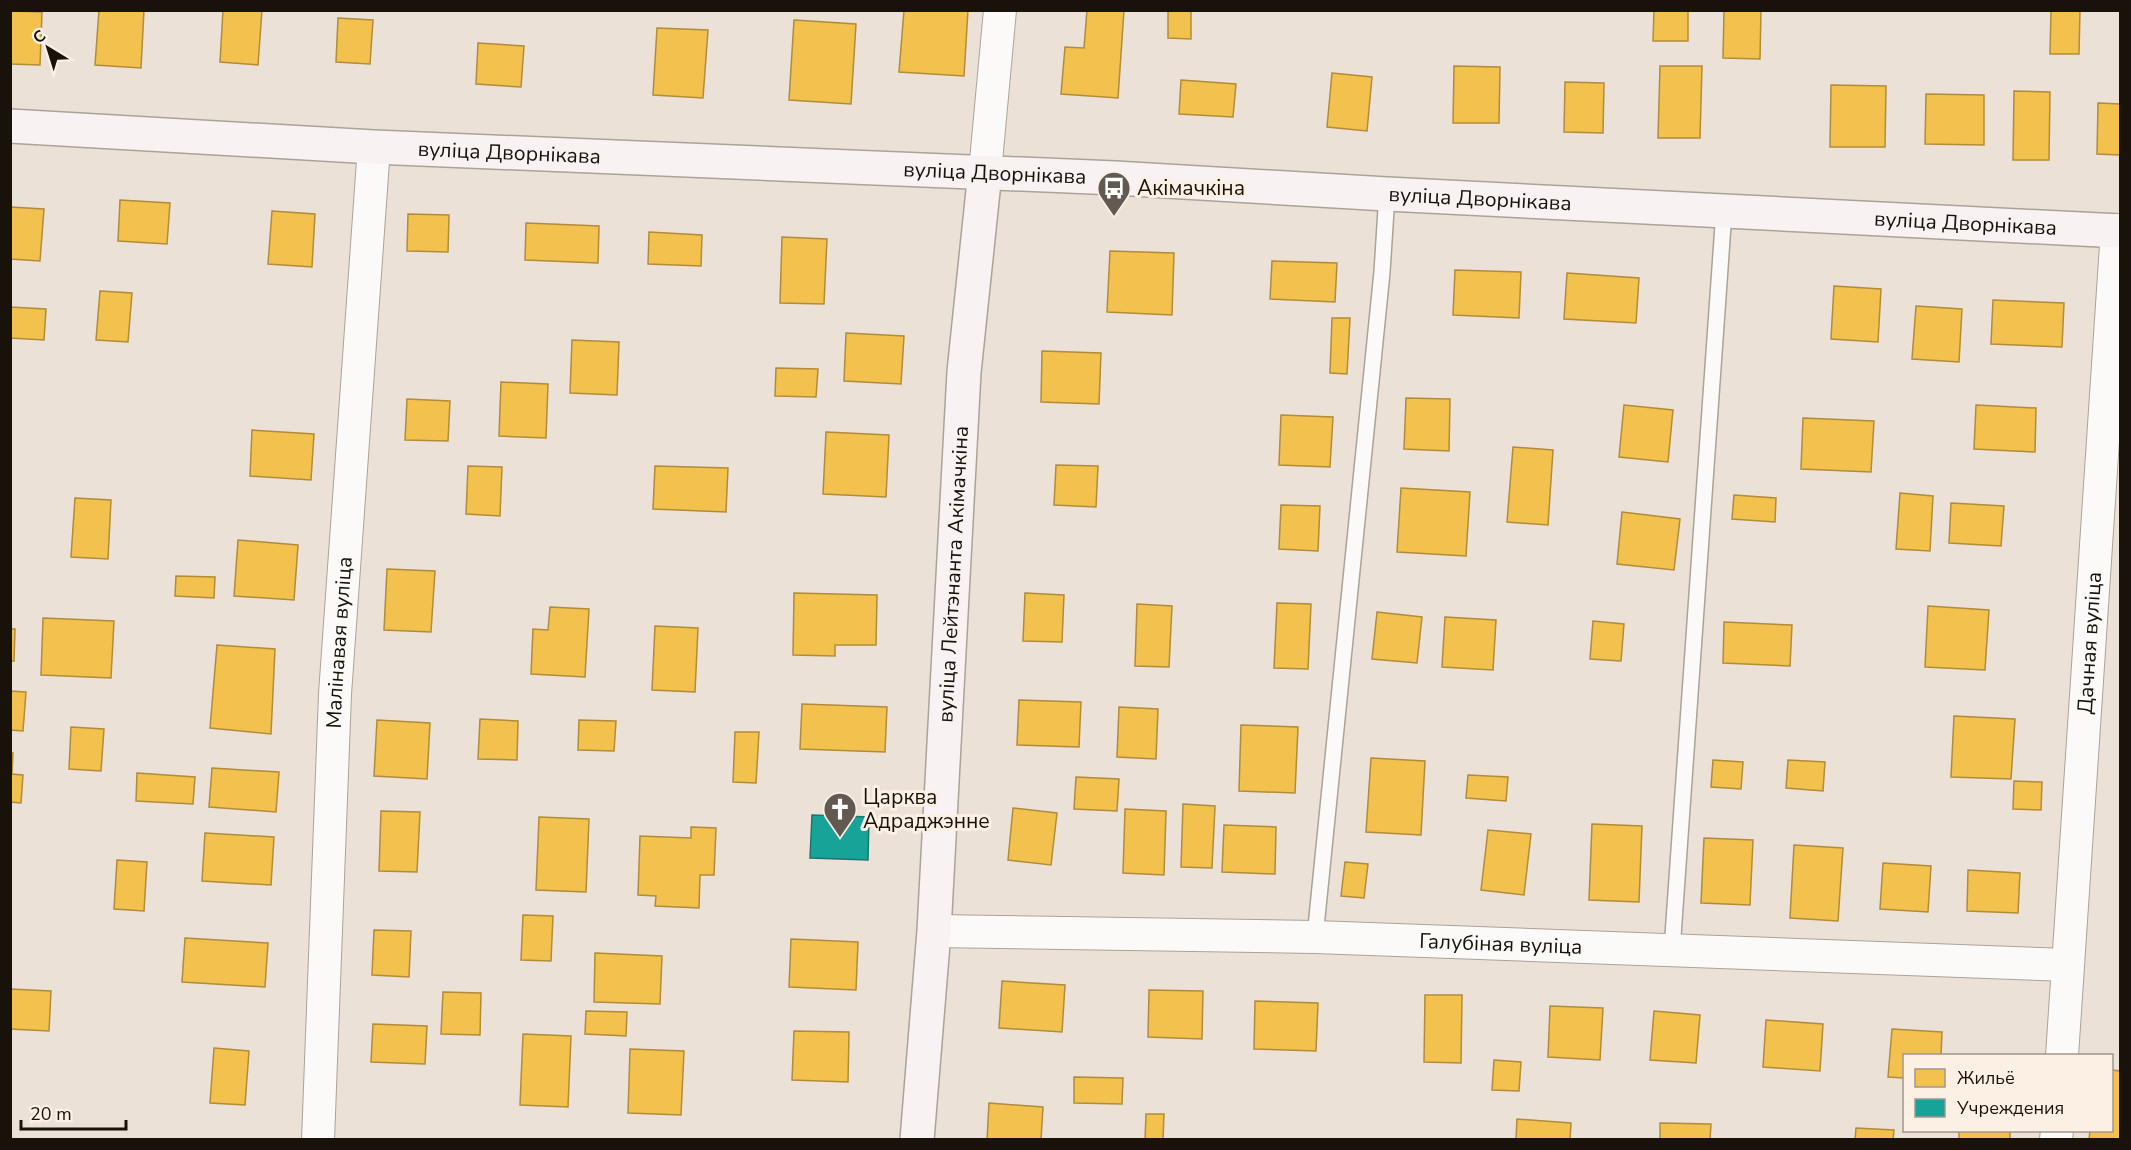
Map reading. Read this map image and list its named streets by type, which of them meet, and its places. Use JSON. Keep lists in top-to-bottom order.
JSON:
{
  "streets": {
    "main road": ["вуліца Дворнікава", "вуліца Лейтэнанта Акімачкіна"],
    "street": ["Малінавая вуліца", "Дачная вуліца", "Галубіная вуліца"]
  },
  "crossings": [
    ["вуліца Дворнікава", "вуліца Лейтэнанта Акімачкіна"],
    ["вуліца Дворнікава", "Малінавая вуліца"],
    ["вуліца Дворнікава", "Дачная вуліца"],
    ["вуліца Лейтэнанта Акімачкіна", "Галубіная вуліца"],
    ["Дачная вуліца", "Галубіная вуліца"]
  ],
  "places": {
    "bus stop": ["Акімачкіна"],
    "church": ["Царква Адраджэнне"]
  },
  "legend": ["Жильё", "Учреждения"],
  "scale_bar": "20 m",
  "north": "top left"
}
